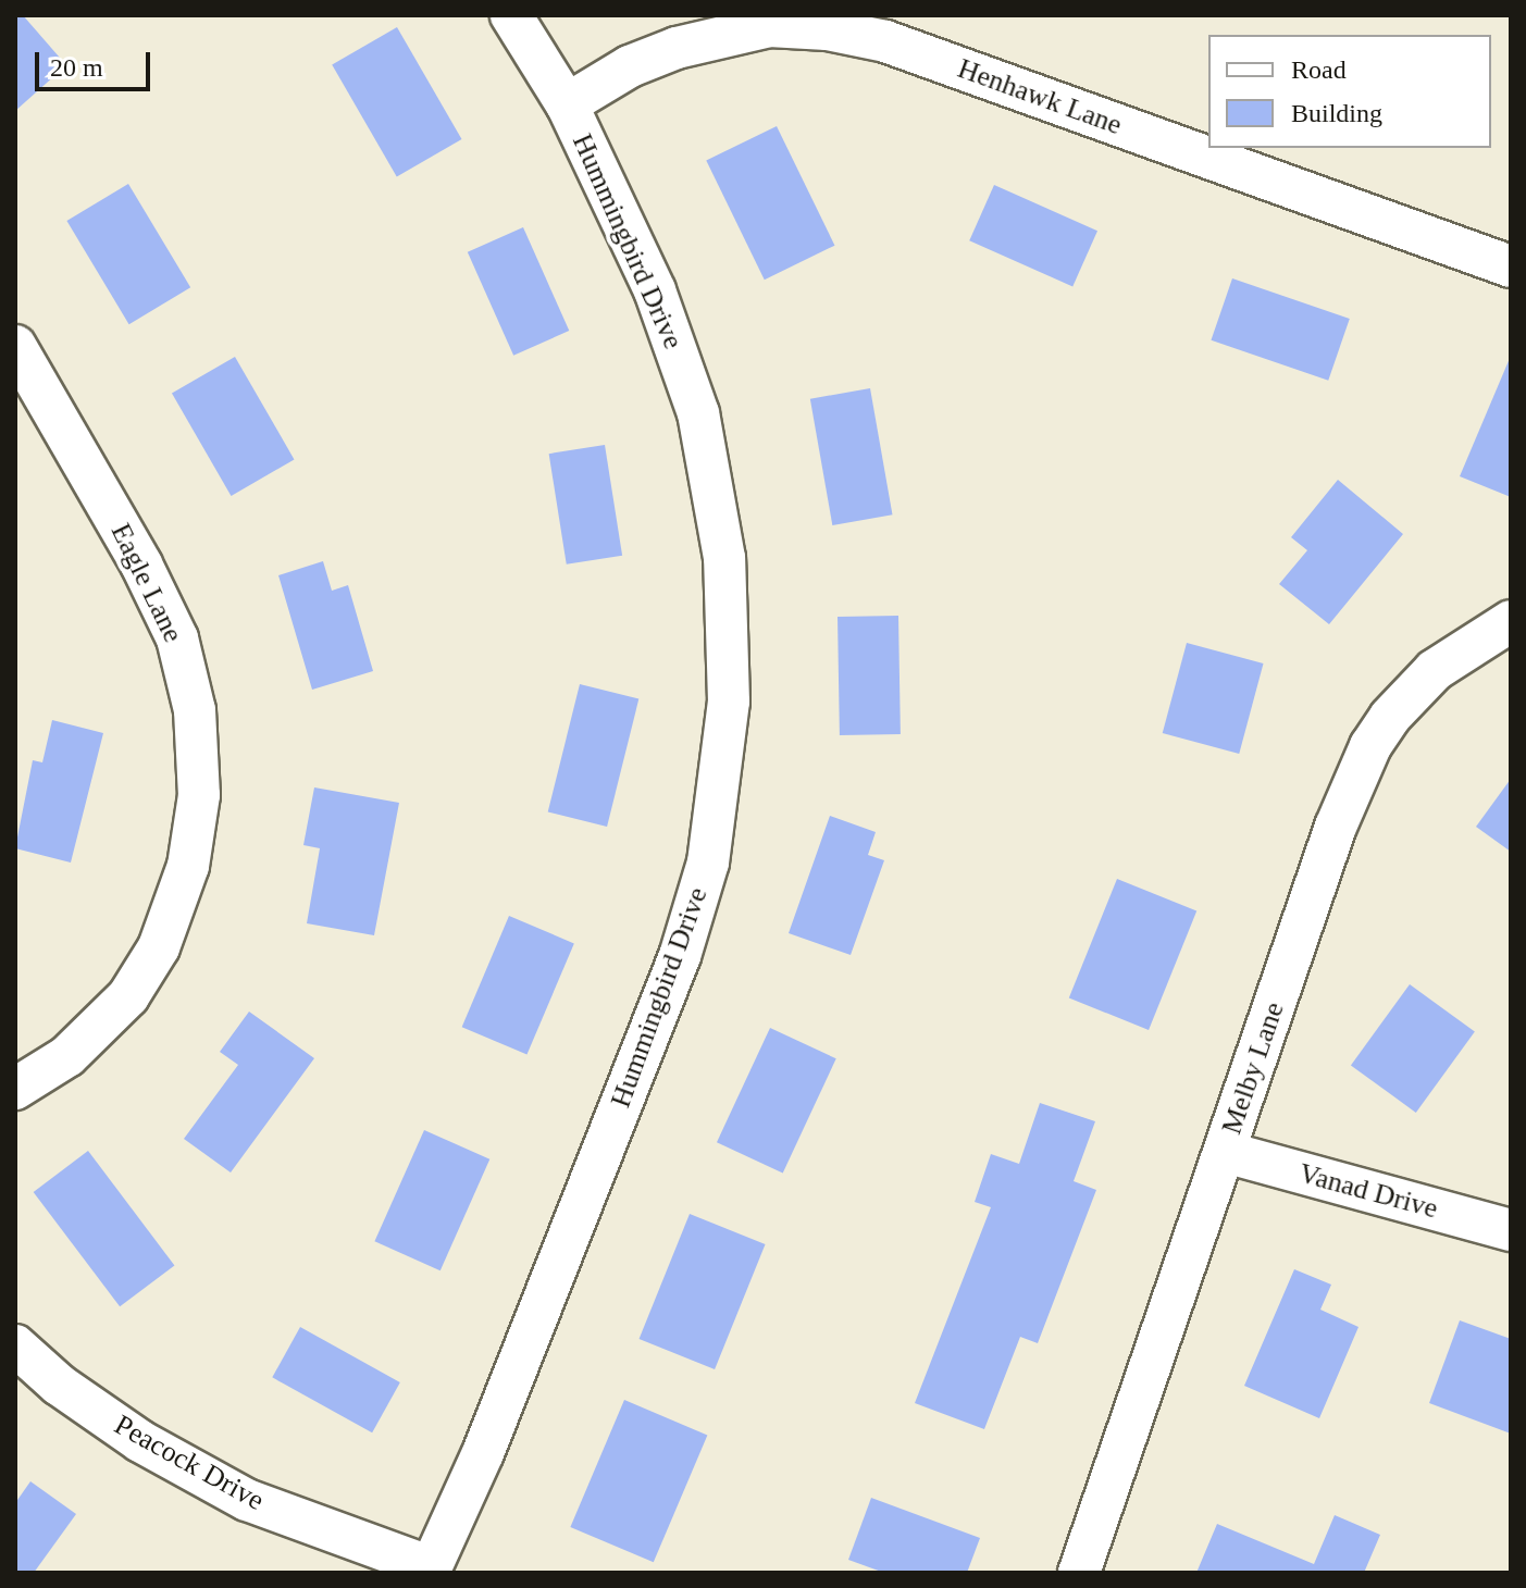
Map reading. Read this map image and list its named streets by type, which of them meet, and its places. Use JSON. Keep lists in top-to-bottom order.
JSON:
{
  "streets": {
    "street": [
      "Henhawk Lane",
      "Hummingbird Drive",
      "Eagle Lane",
      "Melby Lane",
      "Vanad Drive",
      "Peacock Drive"
    ]
  },
  "crossings": [
    ["Henhawk Lane", "Hummingbird Drive"],
    ["Hummingbird Drive", "Peacock Drive"],
    ["Melby Lane", "Vanad Drive"]
  ],
  "legend": ["Road", "Building"],
  "scale_bar": "20 m"
}
